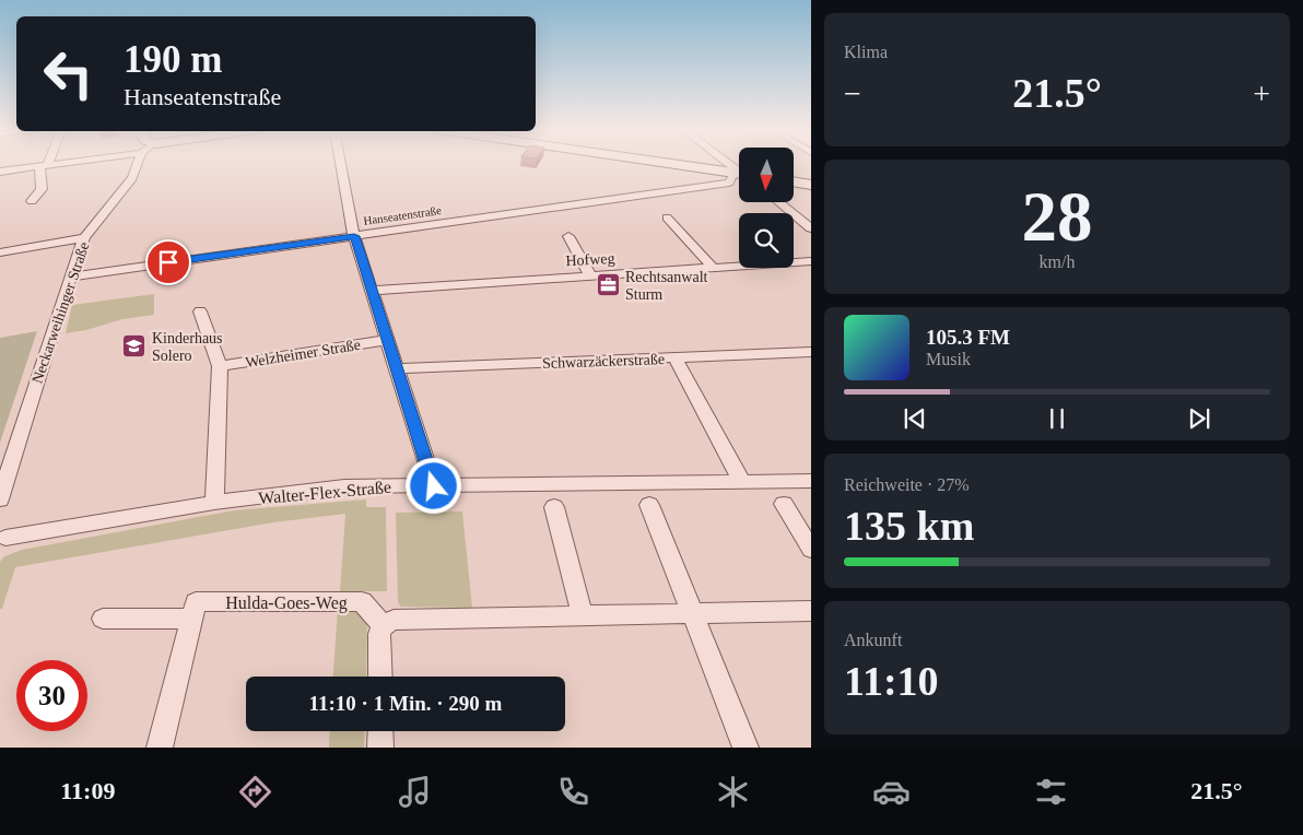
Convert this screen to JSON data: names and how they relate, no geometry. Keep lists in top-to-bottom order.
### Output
{
  "streets": {
    "street": [
      "Hanseatenstraße",
      "Hofweg",
      "Neckarweihinger Straße",
      "Welzheimer Straße",
      "Schwarzäckerstraße",
      "Walter-Flex-Straße",
      "Hulda-Goes-Weg"
    ]
  },
  "crossings": [
    ["Hanseatenstraße", "Neckarweihinger Straße"]
  ],
  "places": {
    "office": ["Rechtsanwalt Sturm"],
    "school or university": ["Kinderhaus Solero"]
  },
  "north": "bottom",
  "page": {
    "tile": [
      "Klima",
      ["28", "km/h"],
      ["Reichweite · 27%", "135 km"],
      ["Ankunft", "11:10"]
    ],
    "turn": ["190 m", "Hanseatenstraße"],
    "heat": ["−", "21.5°", "+"],
    "song": ["105.3 FM", "Musik"],
    "limit": "30",
    "trip": "11:10 · 1 Min. · 290 m",
    "tabs": ["11:09", "21.5°"]
  }
}
